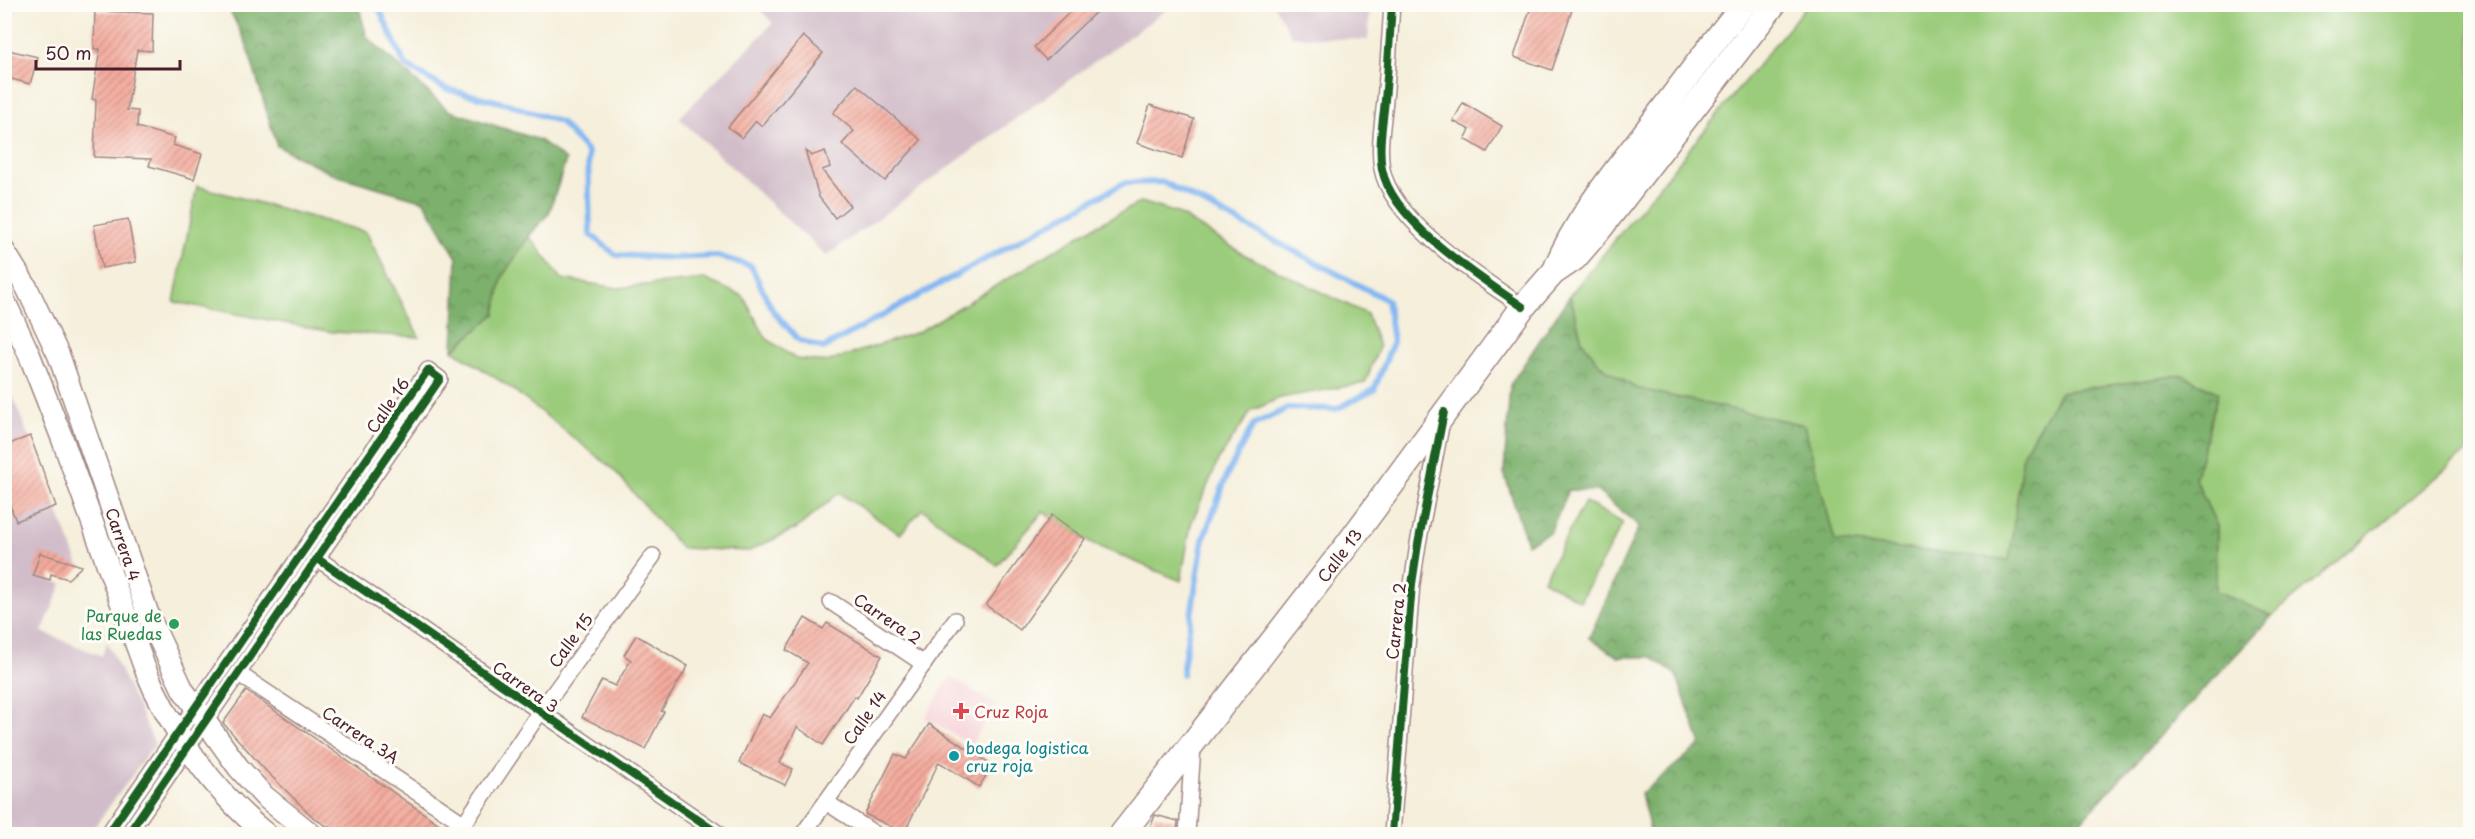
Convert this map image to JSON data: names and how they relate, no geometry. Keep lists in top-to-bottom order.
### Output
{
  "streets": {
    "main road": ["Carrera 4", "Calle 13"],
    "street": [
      "Calle 16",
      "Carrera 2",
      "Calle 15",
      "Carrera 3",
      "Calle 14",
      "Carrera 3A"
    ]
  },
  "crossings": [
    ["Calle 16", "Carrera 4"],
    ["Calle 16", "Carrera 3"],
    ["Calle 16", "Carrera 3A"],
    ["Calle 13", "Carrera 2"],
    ["Carrera 2", "Calle 14"],
    ["Calle 15", "Carrera 3"],
    ["Calle 15", "Carrera 3A"]
  ],
  "places": {
    "other": ["Parque de las Ruedas", "bodega logistica cruz roja"],
    "health": ["Cruz Roja"]
  },
  "scale_bar": "50 m"
}
